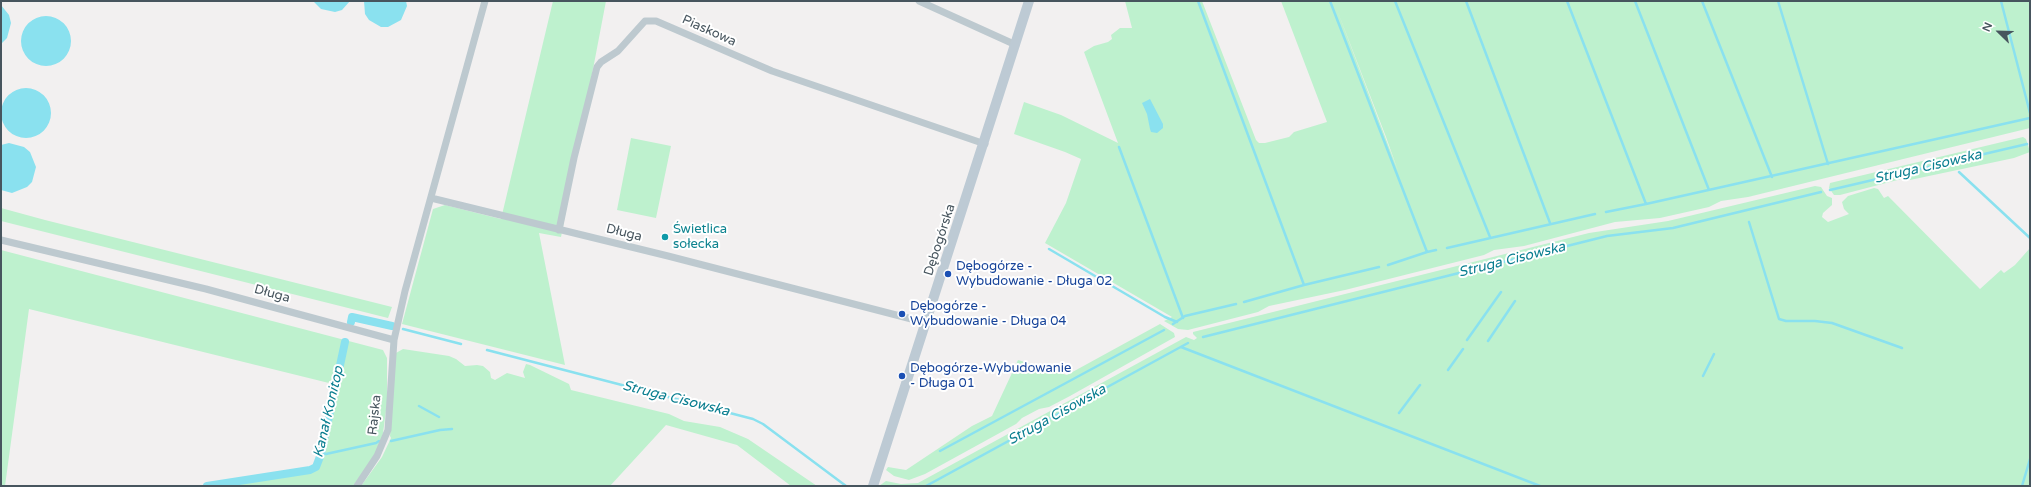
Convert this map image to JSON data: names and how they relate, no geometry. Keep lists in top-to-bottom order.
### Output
{
  "streets": {
    "street": [
      "Piaskowa",
      "Długa",
      "Dębogórska",
      "Rajska"
    ]
  },
  "crossings": [
    ["Piaskowa", "Długa"],
    ["Piaskowa", "Dębogórska"],
    ["Długa", "Dębogórska"],
    ["Długa", "Rajska"]
  ],
  "water": ["Struga Cisowska", "Kanał Konitop"],
  "places": [
    "Świetlica sołecka",
    "Dębogórze - Wybudowanie - Długa 02",
    "Dębogórze - Wybudowanie - Długa 04",
    "Dębogórze-Wybudowanie - Długa 01"
  ],
  "north": "top left"
}
